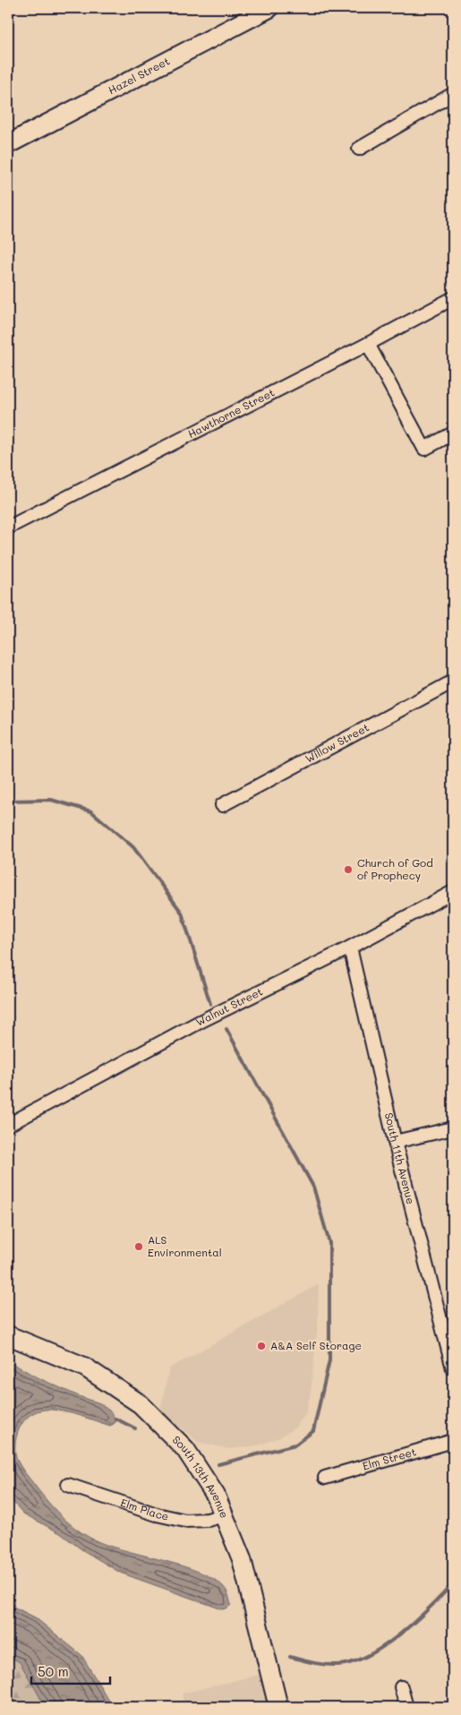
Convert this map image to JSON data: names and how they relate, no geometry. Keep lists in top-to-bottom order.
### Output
{
  "streets": {
    "main road": ["Hazel Street", "South 13th Avenue"],
    "street": [
      "Hawthorne Street",
      "Willow Street",
      "Walnut Street",
      "South 11th Avenue",
      "Elm Street",
      "Elm Place"
    ]
  },
  "crossings": [
    ["Walnut Street", "South 11th Avenue"],
    ["South 13th Avenue", "Elm Place"]
  ],
  "places": ["Church of God of Prophecy", "ALS Environmental", "A&A Self Storage"],
  "scale_bar": "50 m"
}
